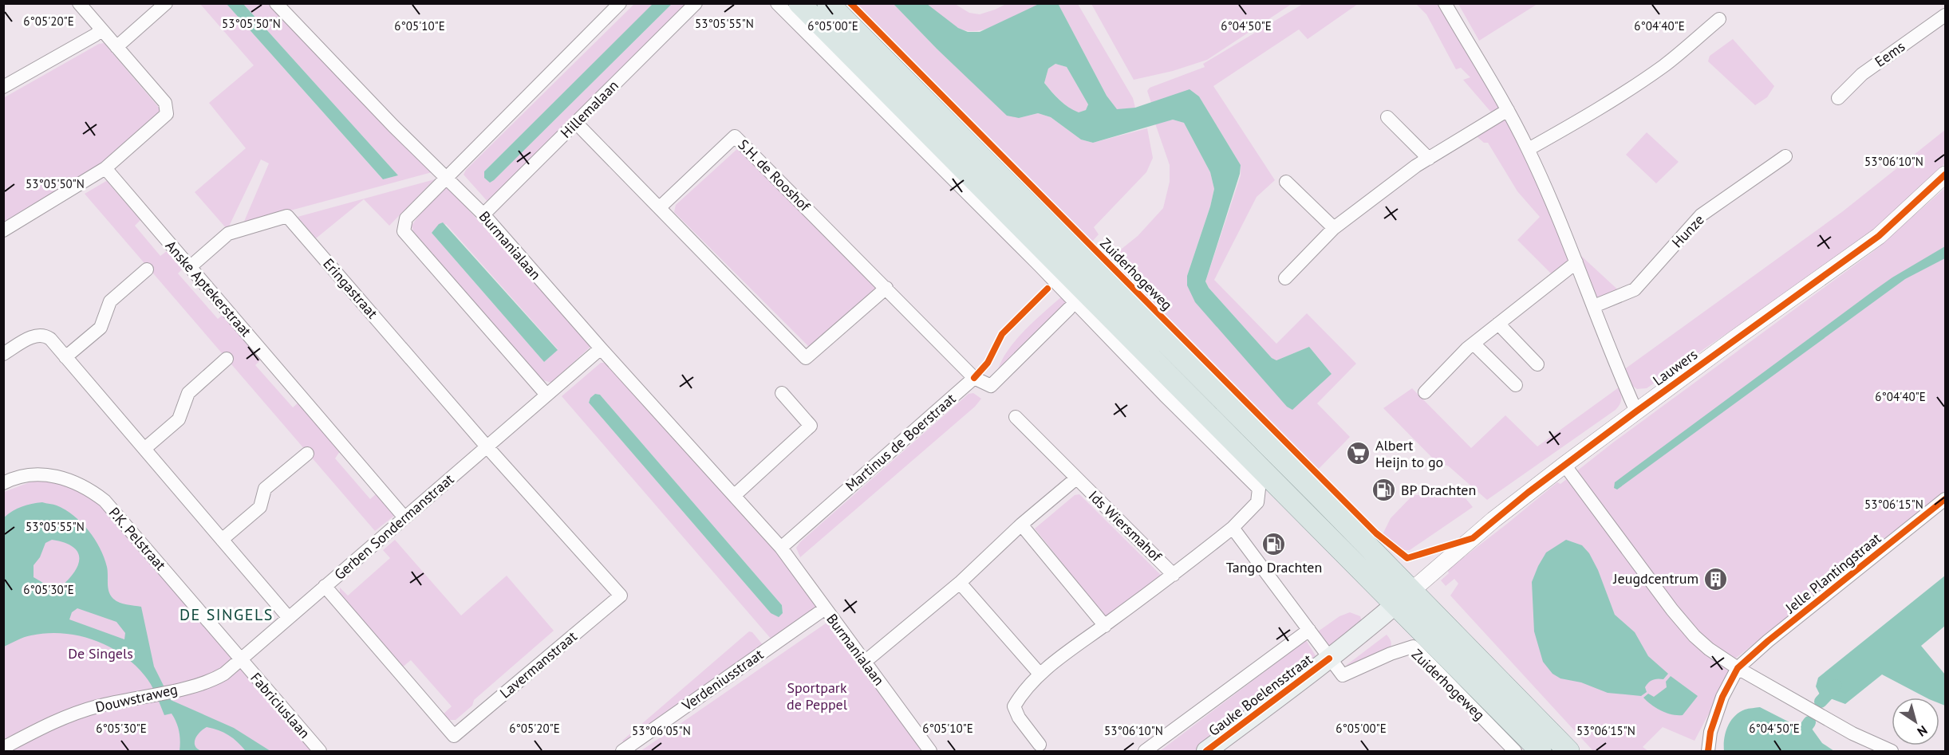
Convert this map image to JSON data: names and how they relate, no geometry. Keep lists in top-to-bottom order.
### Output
{
  "streets": {
    "main road": ["Zuiderhogeweg", "Gauke Boelensstraat"],
    "street": [
      "Eems",
      "Hillemalaan",
      "S.H. de Rooshof",
      "Hunze",
      "Burmanialaan",
      "Anske Aptekerstraat",
      "Eringastraat",
      "Lauwers",
      "Martinus de Boerstraat",
      "Ids Wiersmahof",
      "Gerben Sondermanstraat",
      "P.K. Pelstraat",
      "Jelle Plantingstraat",
      "Lavermanstraat",
      "Verdeniusstraat",
      "Douwstraweg",
      "Fabriciuslaan"
    ]
  },
  "crossings": [
    ["Hillemalaan", "Burmanialaan"],
    ["S.H. de Rooshof", "Martinus de Boerstraat"],
    ["Burmanialaan", "Martinus de Boerstraat"],
    ["Burmanialaan", "Ids Wiersmahof"],
    ["Burmanialaan", "Gerben Sondermanstraat"],
    ["Burmanialaan", "Verdeniusstraat"],
    ["Zuiderhogeweg", "Lauwers"],
    ["Zuiderhogeweg", "Ids Wiersmahof"],
    ["Zuiderhogeweg", "Gauke Boelensstraat"],
    ["Anske Aptekerstraat", "Eringastraat"],
    ["Anske Aptekerstraat", "Gerben Sondermanstraat"],
    ["Eringastraat", "Gerben Sondermanstraat"],
    ["Eringastraat", "Lavermanstraat"],
    ["Lauwers", "Gauke Boelensstraat"],
    ["Gerben Sondermanstraat", "P.K. Pelstraat"],
    ["Gerben Sondermanstraat", "Lavermanstraat"],
    ["Gerben Sondermanstraat", "Douwstraweg"],
    ["Gerben Sondermanstraat", "Fabriciuslaan"],
    ["P.K. Pelstraat", "Douwstraweg"],
    ["P.K. Pelstraat", "Fabriciuslaan"],
    ["Douwstraweg", "Fabriciuslaan"]
  ],
  "districts": ["DE SINGELS"],
  "parks": ["De Singels", "Sportpark de Peppel"],
  "places": {
    "supermarket": ["Albert Heijn to go"],
    "fuel station": ["BP Drachten", "Tango Drachten"],
    "building": ["Jeugdcentrum"]
  },
  "north": "bottom right",
  "coordinates": [
    "6°05'20\"E",
    "53°05'50\"N",
    "53°05'55\"N",
    "6°05'10\"E",
    "6°05'00\"E",
    "6°04'50\"E",
    "6°04'40\"E",
    "53°06'10\"N",
    "53°06'15\"N",
    "6°05'30\"E",
    "53°06'05\"N"
  ]
}
